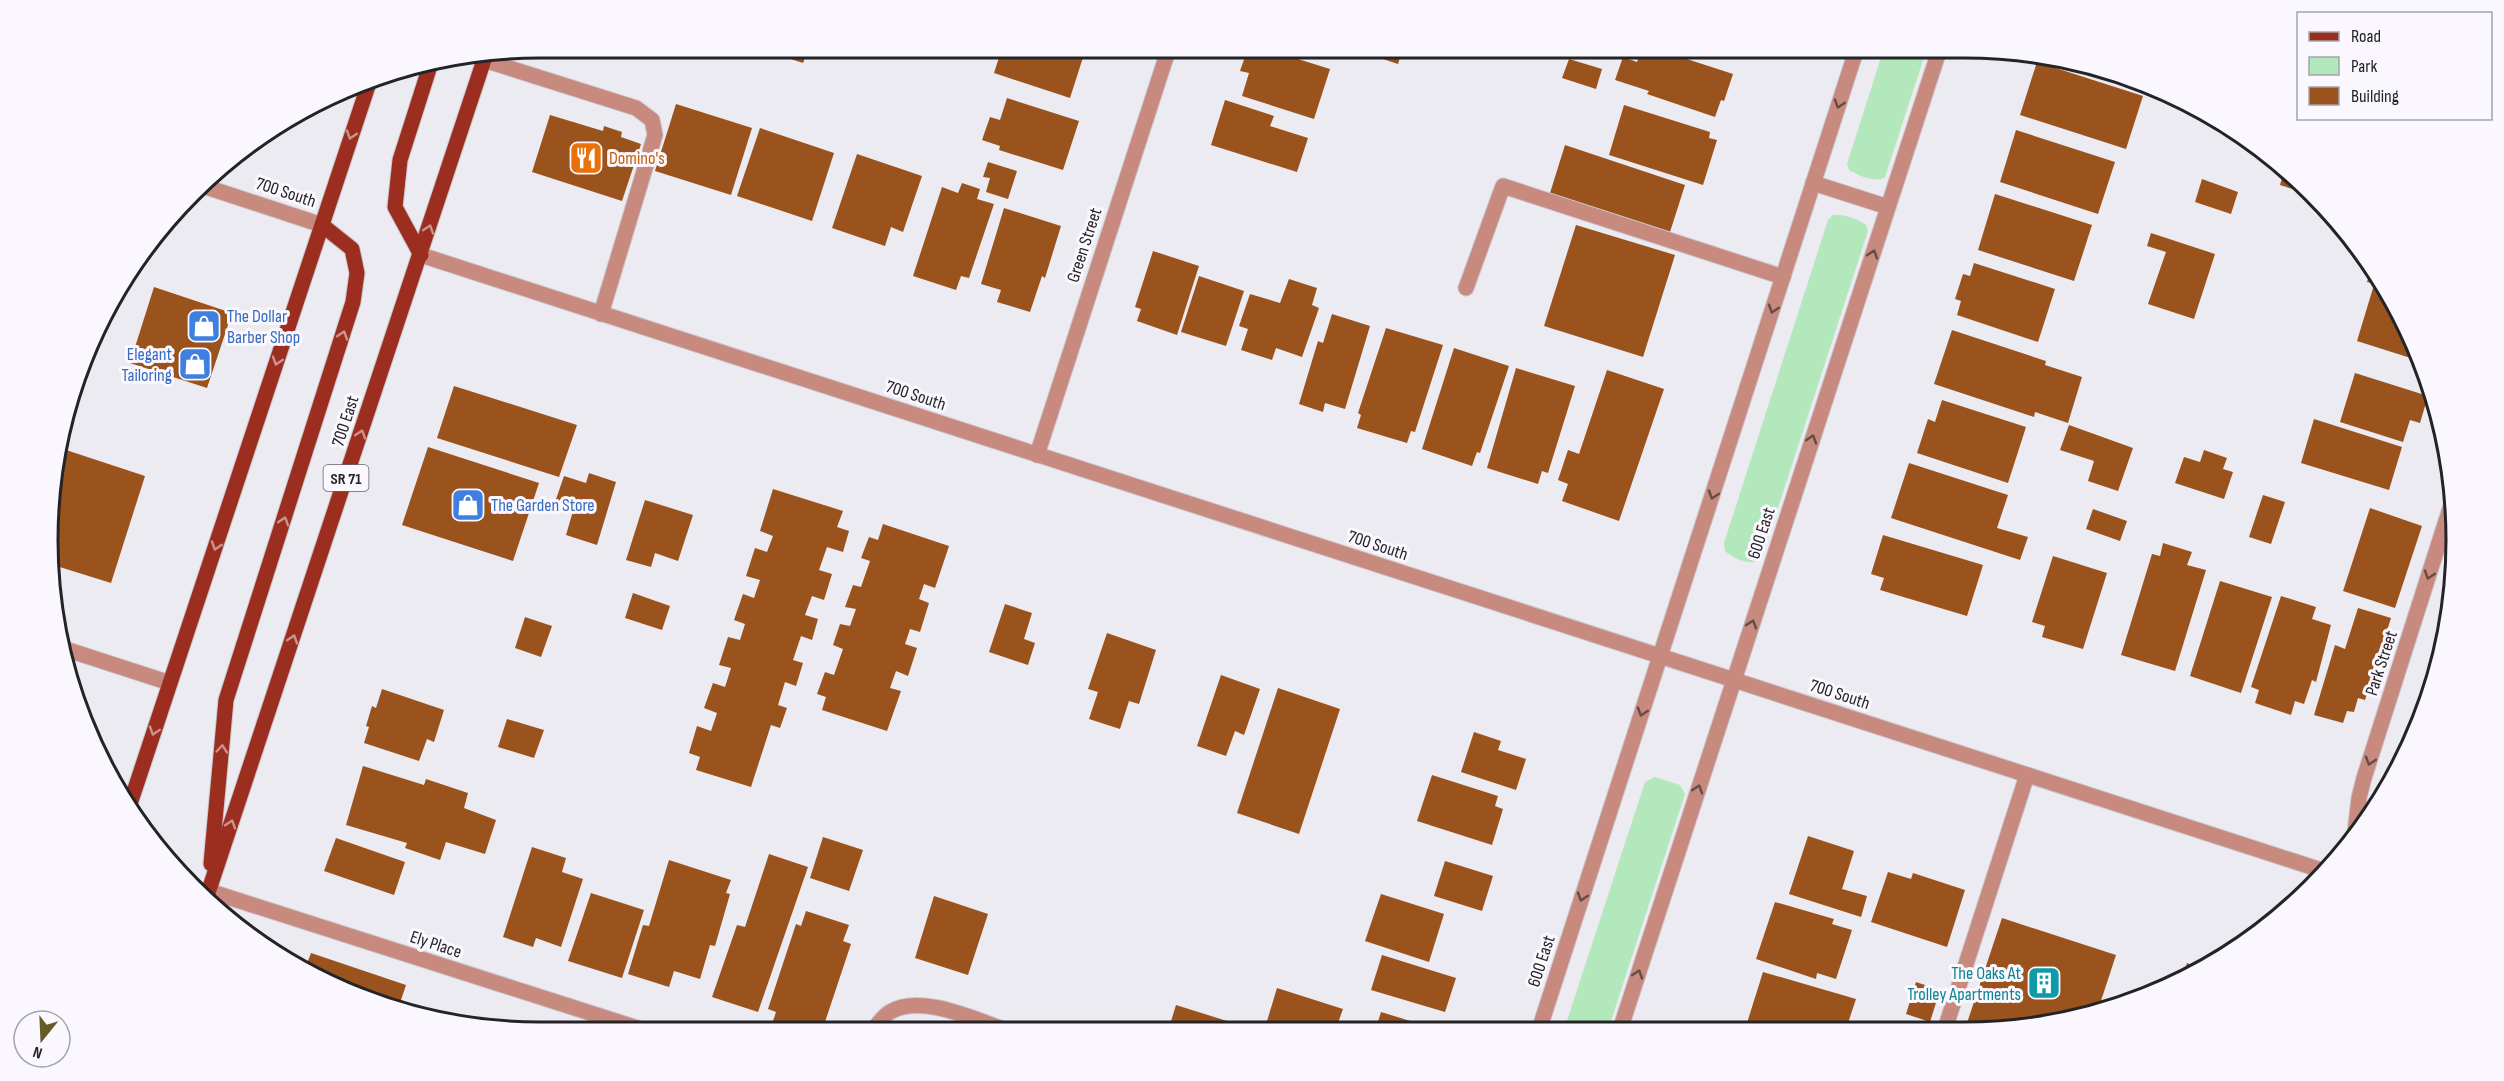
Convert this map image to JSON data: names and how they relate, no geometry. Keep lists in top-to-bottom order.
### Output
{
  "streets": {
    "main road": ["700 East", "SR 71"],
    "street": [
      "700 South",
      "Green Street",
      "600 East",
      "Park Street",
      "Ely Place"
    ]
  },
  "crossings": [
    ["700 South", "Green Street"],
    ["700 South", "700 East"],
    ["700 South", "600 East"]
  ],
  "one_way": ["Park Street"],
  "places": {
    "restaurant": ["Domino's"],
    "shop": ["The Dollar Barber Shop", "Elegant Tailoring", "The Garden Store"],
    "building": ["The Oaks At Trolley Apartments"]
  },
  "legend": ["Road", "Park", "Building"],
  "north": "bottom"
}
